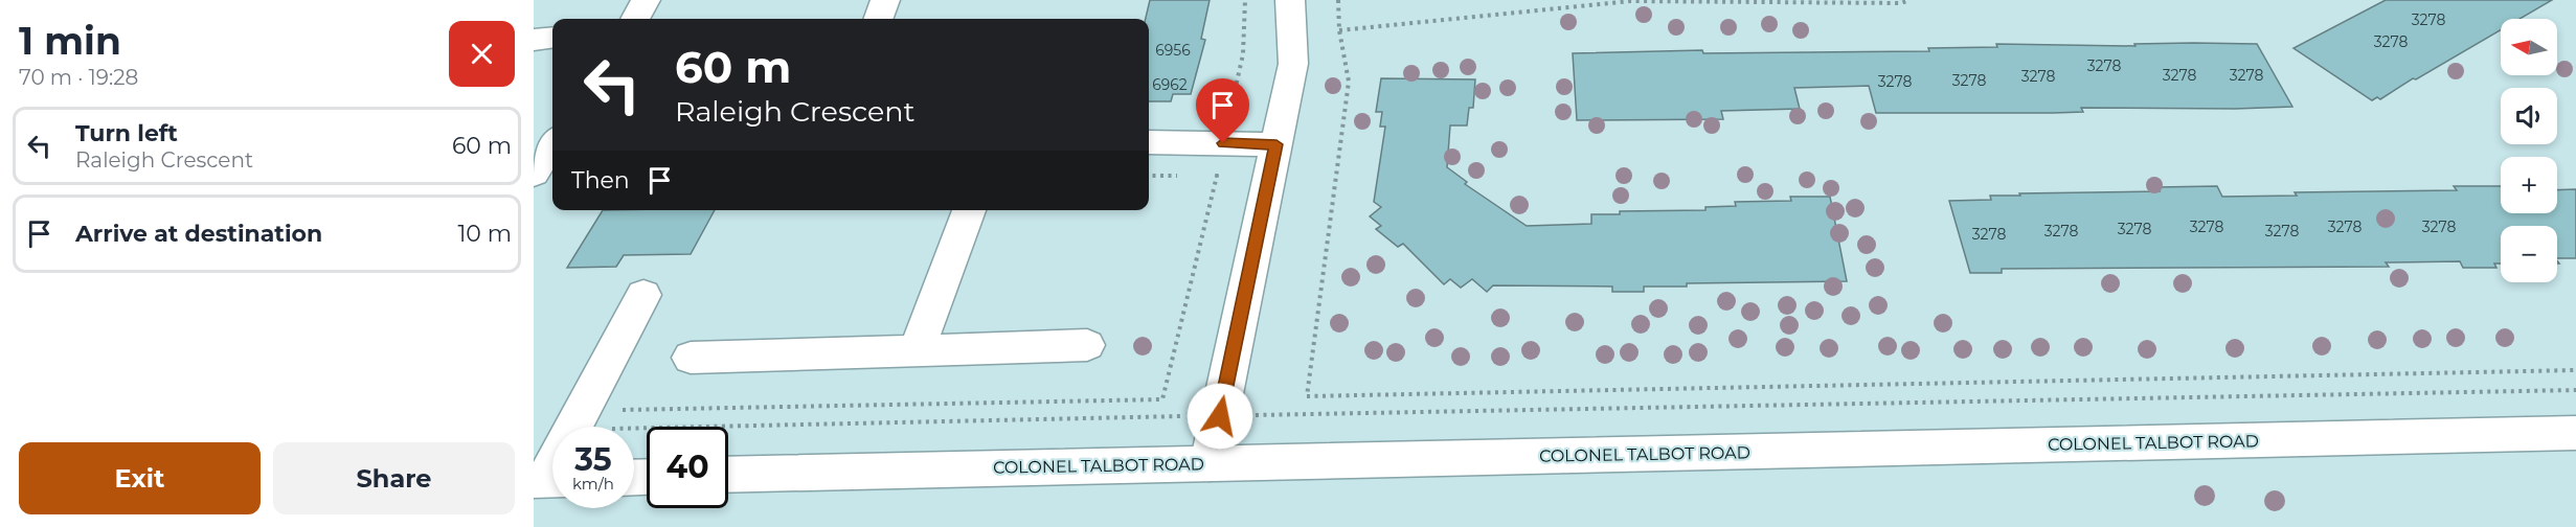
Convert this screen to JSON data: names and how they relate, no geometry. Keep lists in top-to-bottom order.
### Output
{
  "streets": {
    "main road": ["COLONEL TALBOT ROAD"]
  },
  "house_numbers": [
    "3278",
    "3278",
    "6956",
    "3278",
    "3278",
    "3278",
    "3278",
    "3278",
    "3278",
    "6962",
    "3278",
    "3278",
    "3278",
    "3278",
    "3278",
    "3278",
    "3278"
  ],
  "north": "left",
  "page": {
    "heading": ["1 min", "70 m · 19:28"],
    "map_buttons": ["+", "−"],
    "turn": ["60 m", "Raleigh Crescent"],
    "list": [
      {
        "name": "Turn left",
        "note": "Raleigh Crescent",
        "value": "60 m"
      },
      {
        "name": "Arrive at destination",
        "value": "10 m"
      }
    ],
    "then": "Then",
    "speed": "35 km/h",
    "limit": "40",
    "buttons": ["Exit", "Share"]
  }
}
